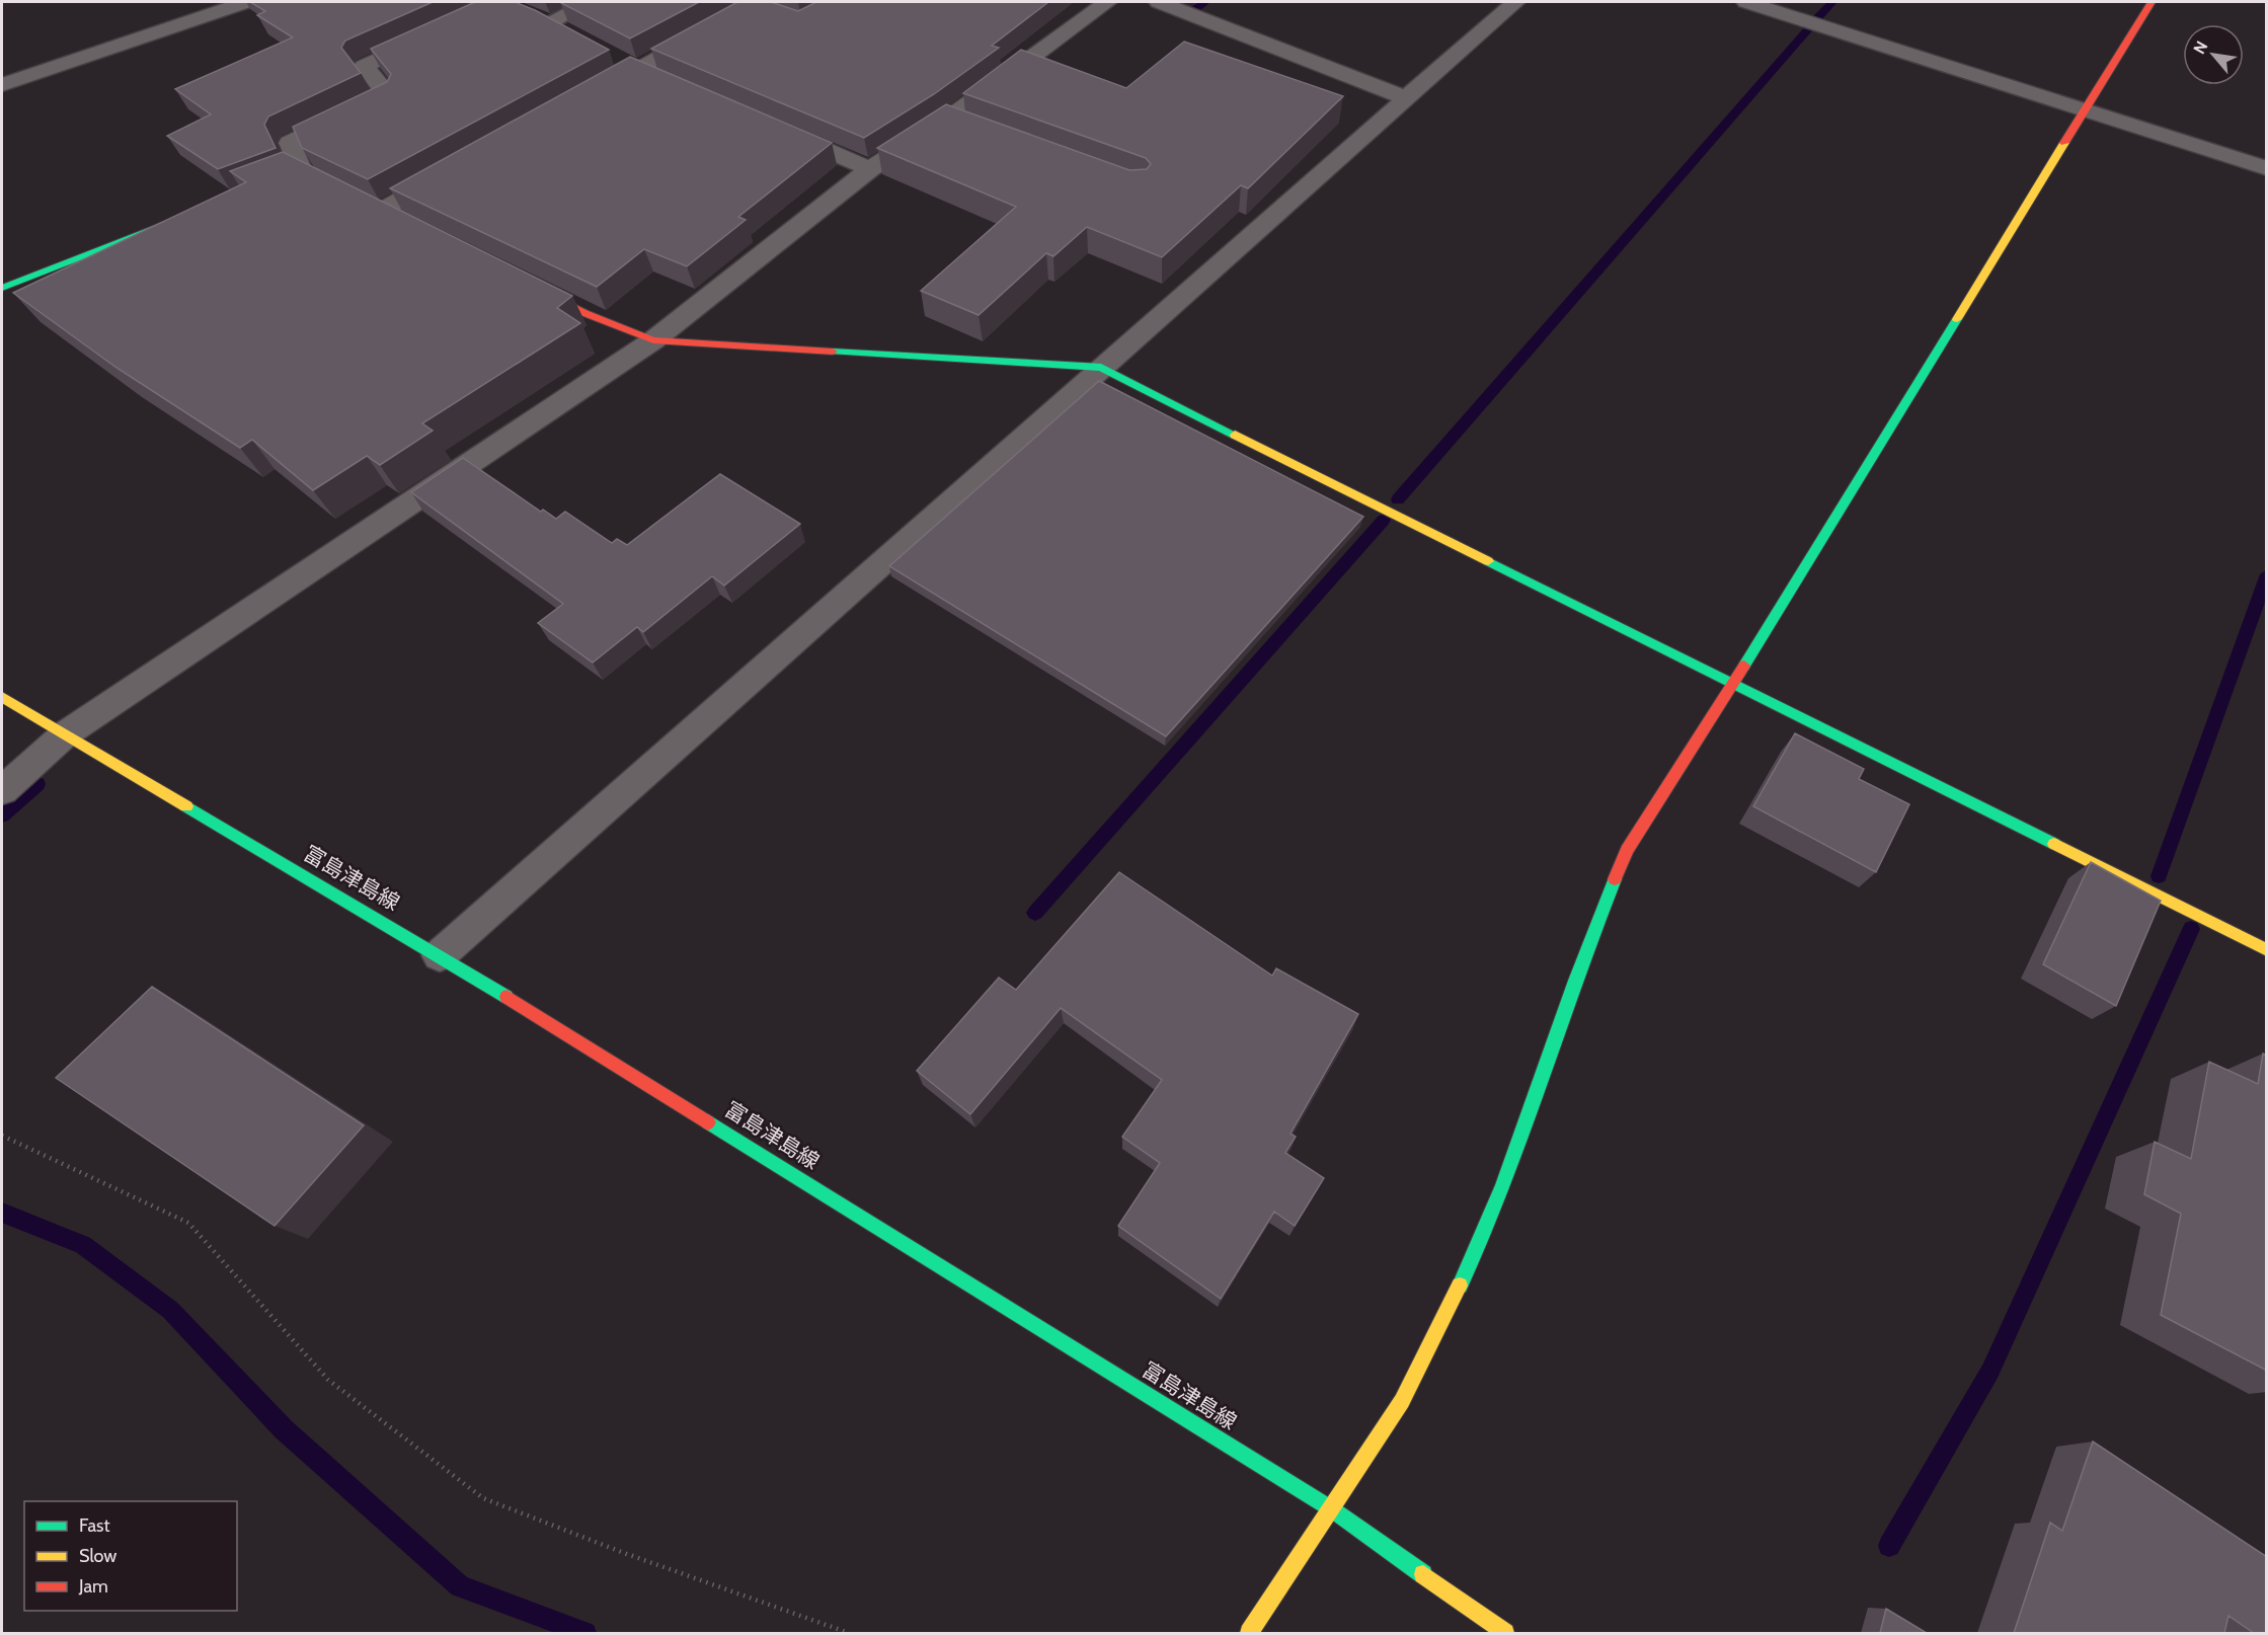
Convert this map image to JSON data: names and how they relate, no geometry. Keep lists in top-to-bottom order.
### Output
{
  "streets": {
    "street": ["富島津島線"]
  },
  "legend": ["Fast", "Slow", "Jam"],
  "north": "top left"
}
